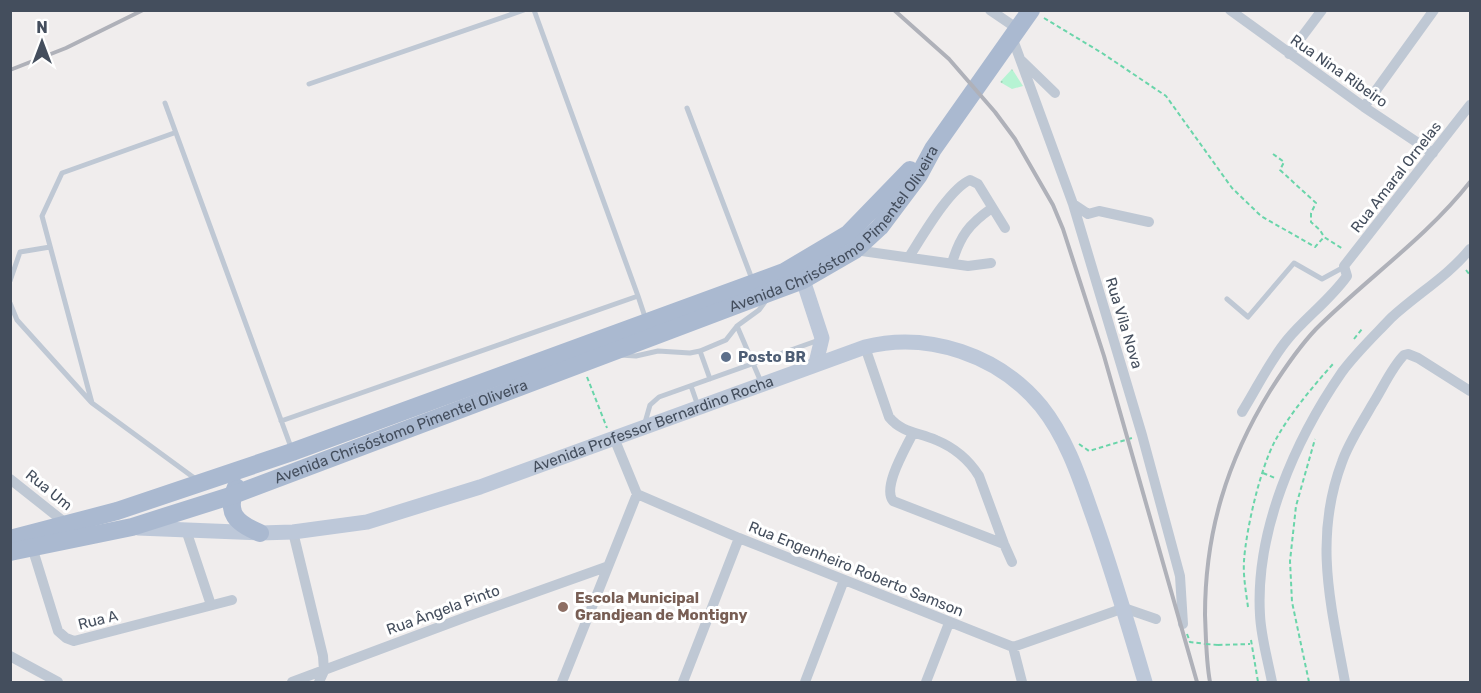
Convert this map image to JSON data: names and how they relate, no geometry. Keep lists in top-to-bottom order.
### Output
{
  "streets": {
    "main road": ["Avenida Chrisóstomo Pimentel Oliveira", "Avenida Professor Bernardino Rocha"],
    "street": [
      "Rua Nina Ribeiro",
      "Rua Amaral Ornelas",
      "Rua Vila Nova",
      "Rua Um",
      "Rua Engenheiro Roberto Samson",
      "Rua Ângela Pinto",
      "Rua A"
    ]
  },
  "crossings": [
    ["Rua Nina Ribeiro", "Rua Amaral Ornelas"],
    ["Avenida Chrisóstomo Pimentel Oliveira", "Avenida Professor Bernardino Rocha"],
    ["Avenida Chrisóstomo Pimentel Oliveira", "Rua Um"],
    ["Avenida Chrisóstomo Pimentel Oliveira", "Rua A"]
  ],
  "places": ["Posto BR", "Escola Municipal Grandjean de Montigny"],
  "north": "top"
}
